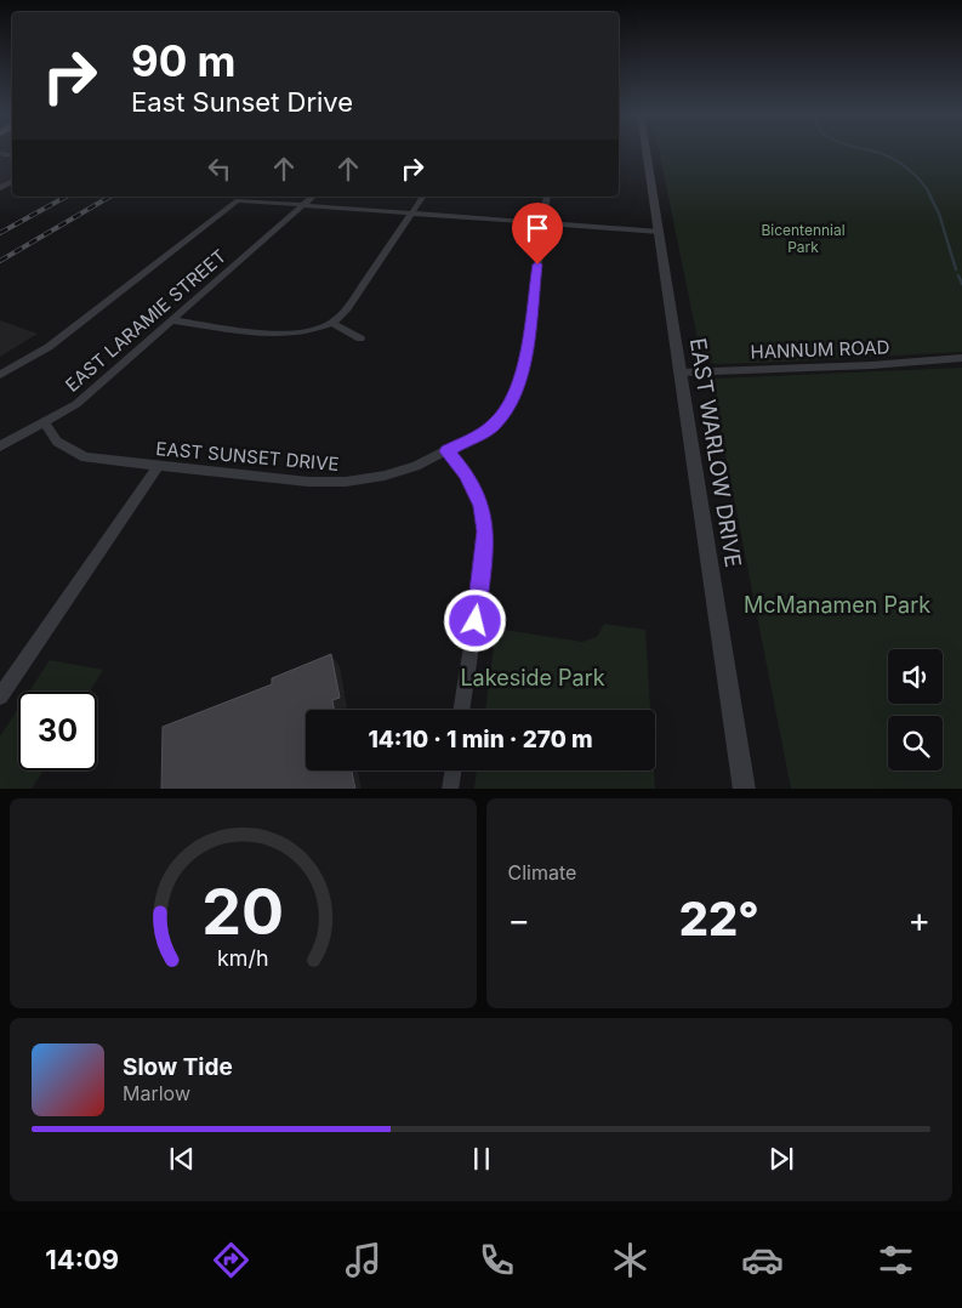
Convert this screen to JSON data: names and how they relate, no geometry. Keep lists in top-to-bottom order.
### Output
{
  "streets": {
    "street": [
      "EAST LARAMIE STREET",
      "HANNUM ROAD",
      "EAST WARLOW DRIVE",
      "EAST SUNSET DRIVE"
    ]
  },
  "crossings": [
    ["EAST LARAMIE STREET", "EAST SUNSET DRIVE"],
    ["HANNUM ROAD", "EAST WARLOW DRIVE"]
  ],
  "parks": ["Bicentennial Park", "McManamen Park", "Lakeside Park"],
  "page": {
    "turn": ["90 m", "East Sunset Drive"],
    "limit": "30",
    "trip": "14:10 · 1 min · 270 m",
    "tile": "Climate",
    "heat": ["−", "22°", "+"],
    "song": ["Slow Tide", "Marlow"],
    "tabs": "14:09",
    "gauge": ["20", "km/h"]
  }
}
